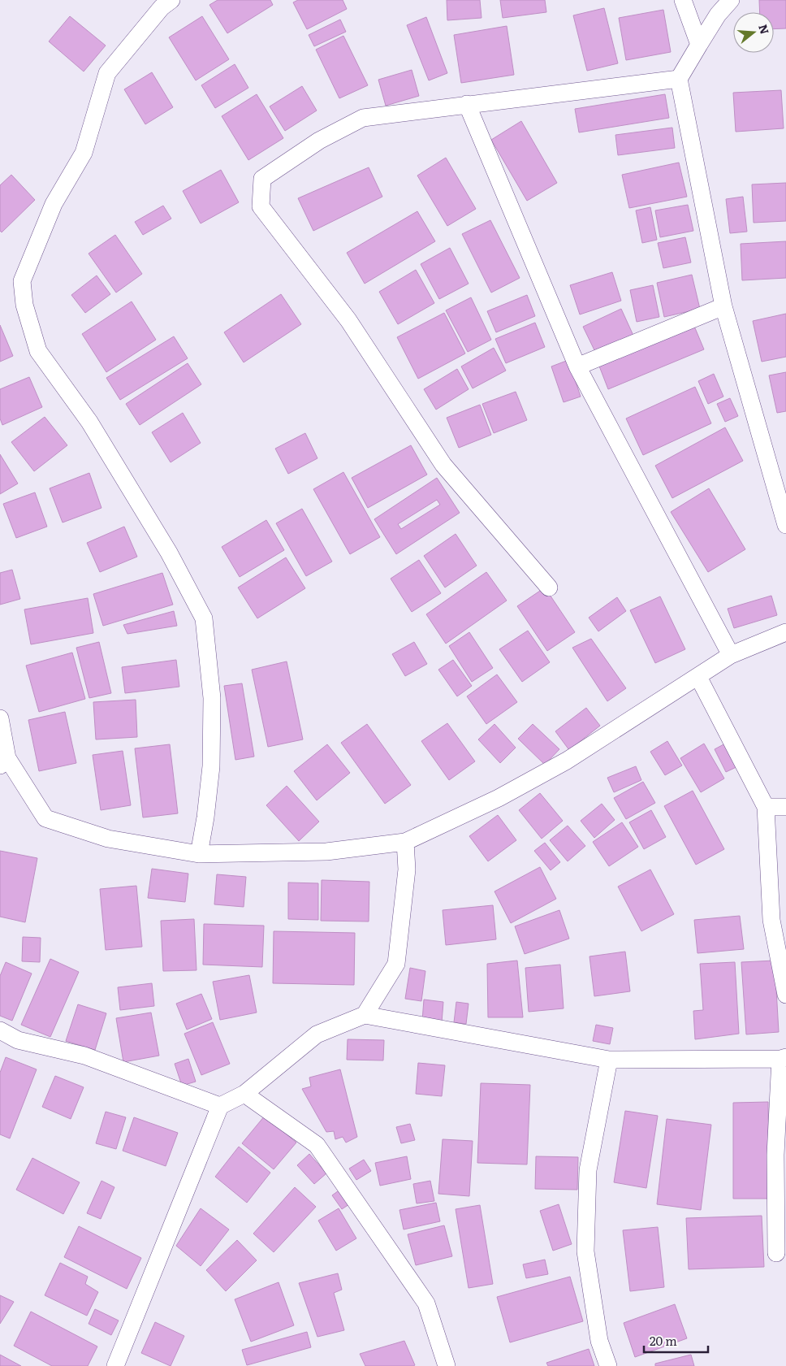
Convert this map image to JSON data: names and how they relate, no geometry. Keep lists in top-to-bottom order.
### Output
{
  "scale_bar": "20 m",
  "north": "right"
}
